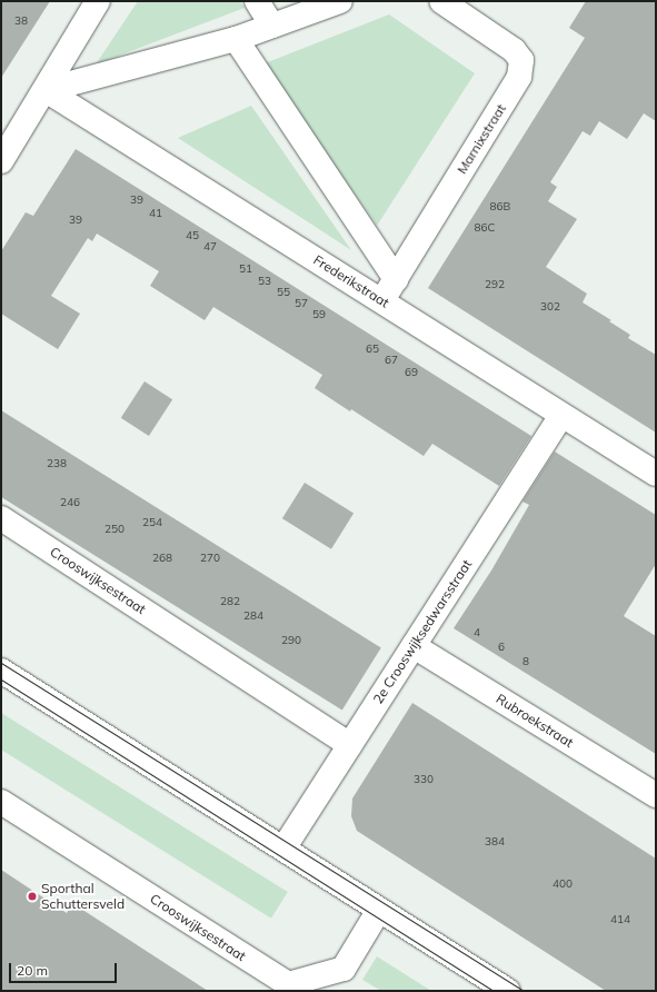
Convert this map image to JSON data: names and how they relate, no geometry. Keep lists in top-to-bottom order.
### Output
{
  "streets": {
    "street": [
      "Marnixstraat",
      "Frederikstraat",
      "Crooswijksestraat",
      "2e Crooswijksedwarsstraat",
      "Rubroekstraat"
    ]
  },
  "crossings": [
    ["Marnixstraat", "Frederikstraat"],
    ["Frederikstraat", "2e Crooswijksedwarsstraat"],
    ["Crooswijksestraat", "2e Crooswijksedwarsstraat"],
    ["2e Crooswijksedwarsstraat", "Rubroekstraat"]
  ],
  "places": ["Sporthal Schuttersveld"],
  "house_numbers": [
    "38",
    "39",
    "86B",
    "41",
    "39",
    "86C",
    "45",
    "47",
    "51",
    "53",
    "292",
    "55",
    "57",
    "302",
    "59",
    "65",
    "67",
    "69",
    "238",
    "246",
    "254",
    "250",
    "268",
    "270",
    "282",
    "284",
    "4",
    "290",
    "6",
    "8",
    "330",
    "384",
    "400",
    "414"
  ],
  "scale_bar": "20 m"
}
